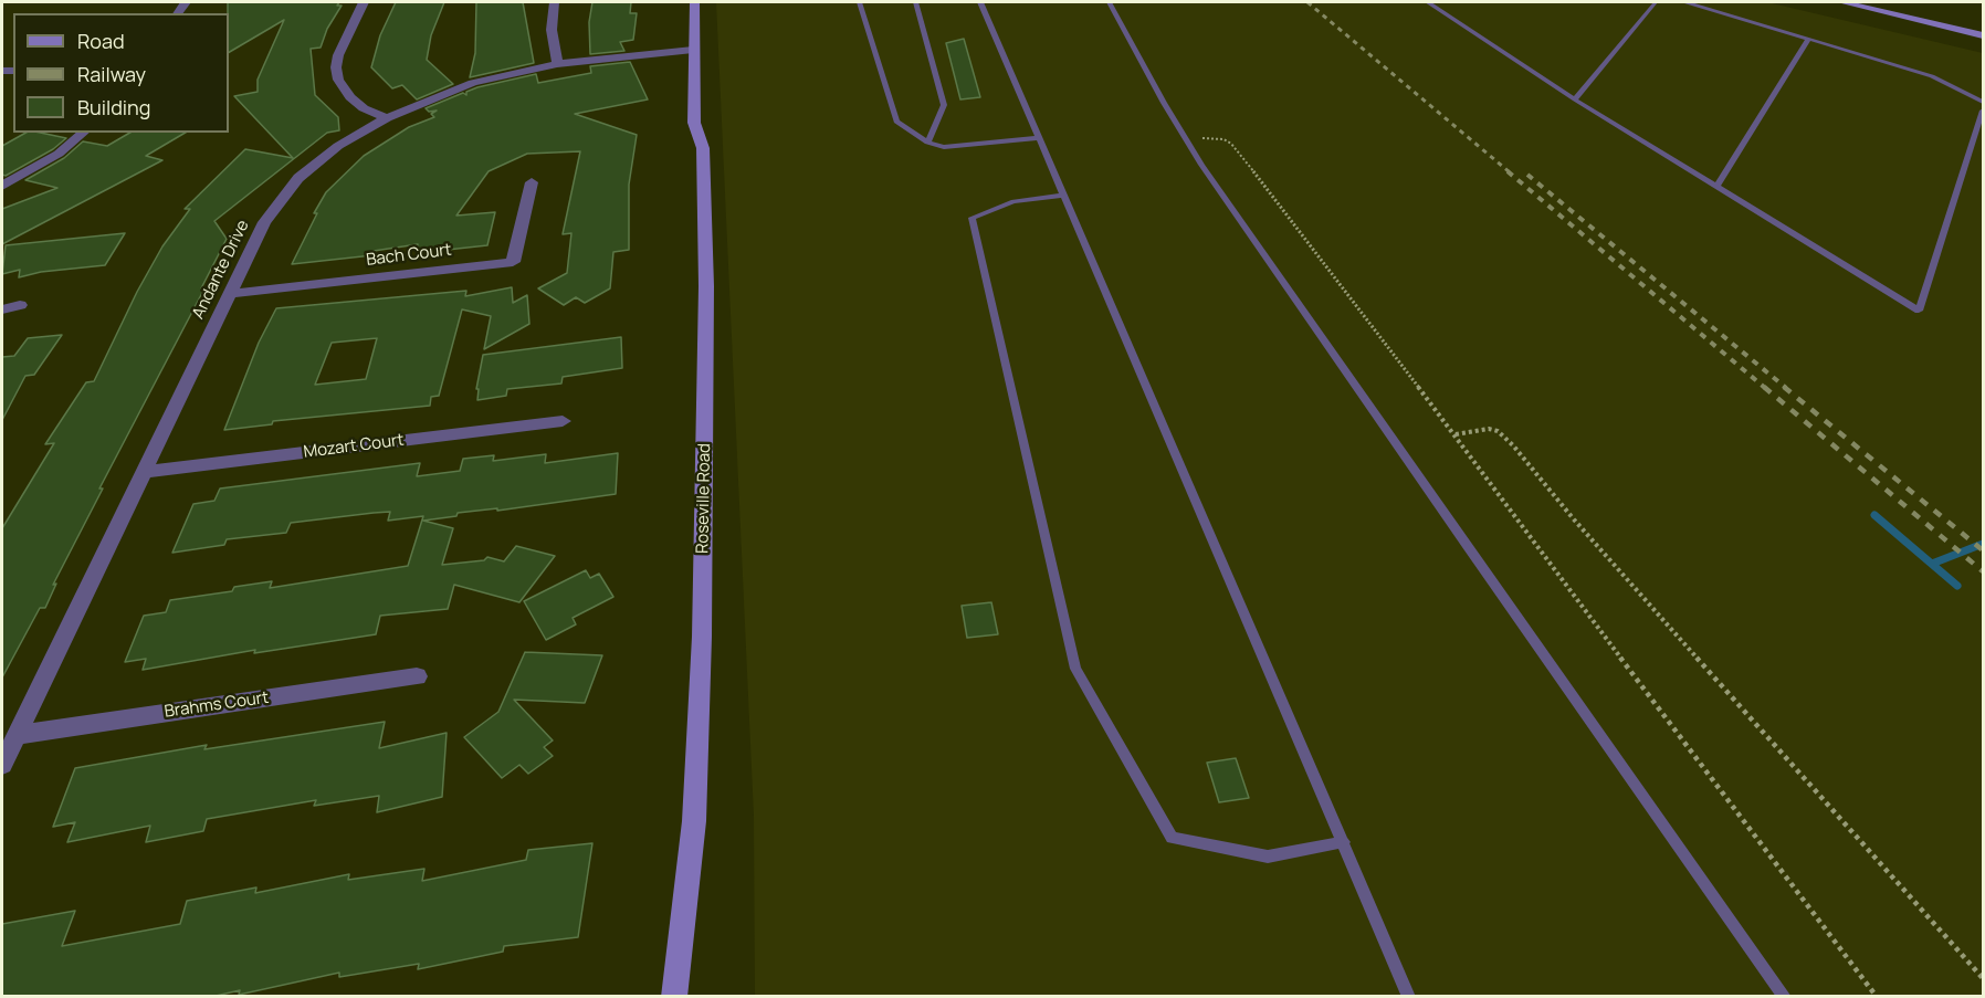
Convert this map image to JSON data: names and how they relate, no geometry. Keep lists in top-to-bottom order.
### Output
{
  "streets": {
    "main road": ["Roseville Road"],
    "street": [
      "Bach Court",
      "Andante Drive",
      "Mozart Court",
      "Brahms Court"
    ]
  },
  "crossings": [
    ["Bach Court", "Andante Drive"],
    ["Andante Drive", "Mozart Court"],
    ["Andante Drive", "Roseville Road"],
    ["Andante Drive", "Brahms Court"]
  ],
  "legend": ["Road", "Railway", "Building"]
}
